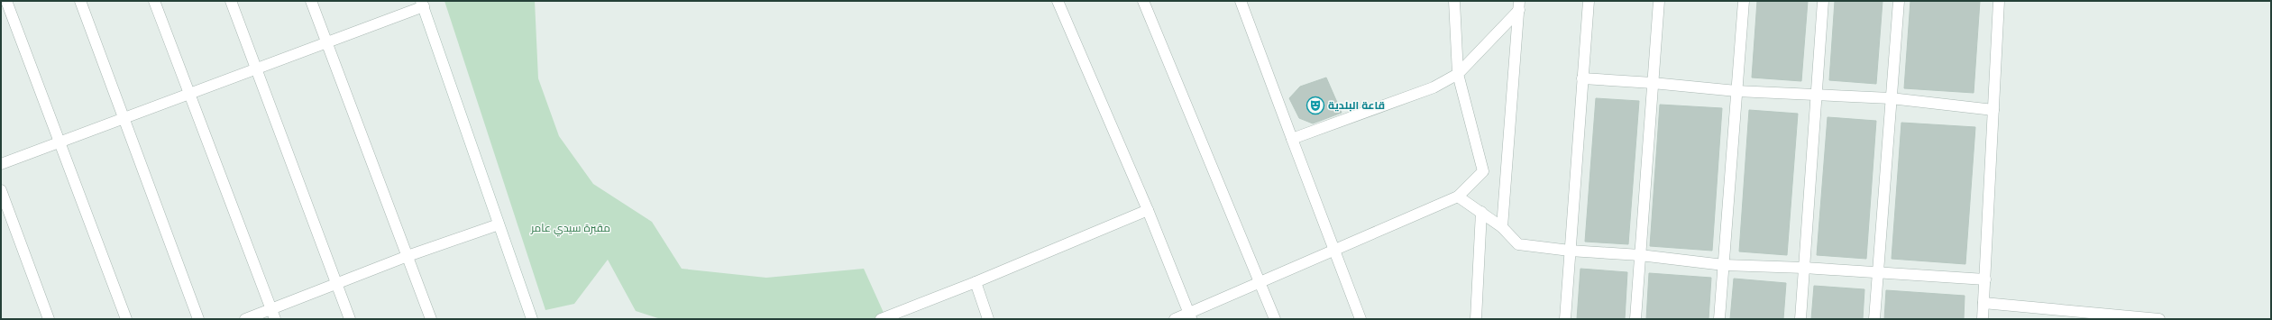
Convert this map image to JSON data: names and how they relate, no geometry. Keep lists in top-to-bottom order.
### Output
{
  "parks": ["مقبرة سيدي عامر"],
  "places": {
    "theatre": ["قاعة البلدية"]
  }
}
